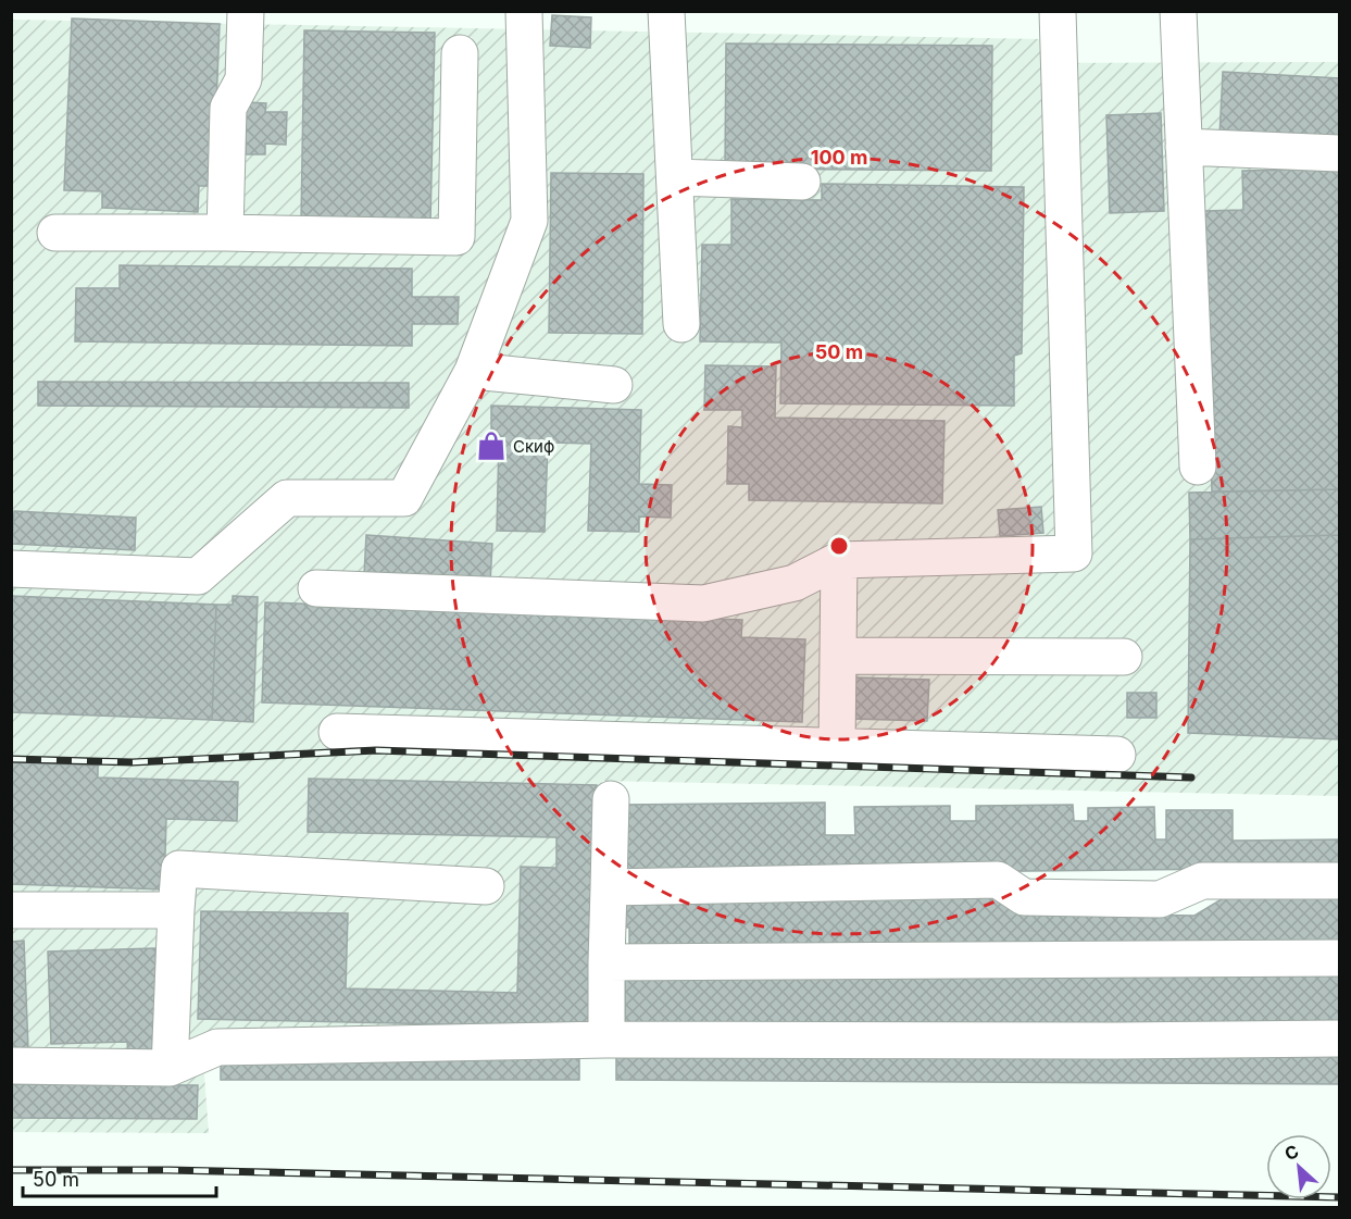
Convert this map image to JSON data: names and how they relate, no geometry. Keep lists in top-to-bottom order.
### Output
{
  "places": {
    "shop": ["Скиф"]
  },
  "scale_bar": "50 m",
  "north": "top left",
  "rings": ["100 m", "50 m"]
}
